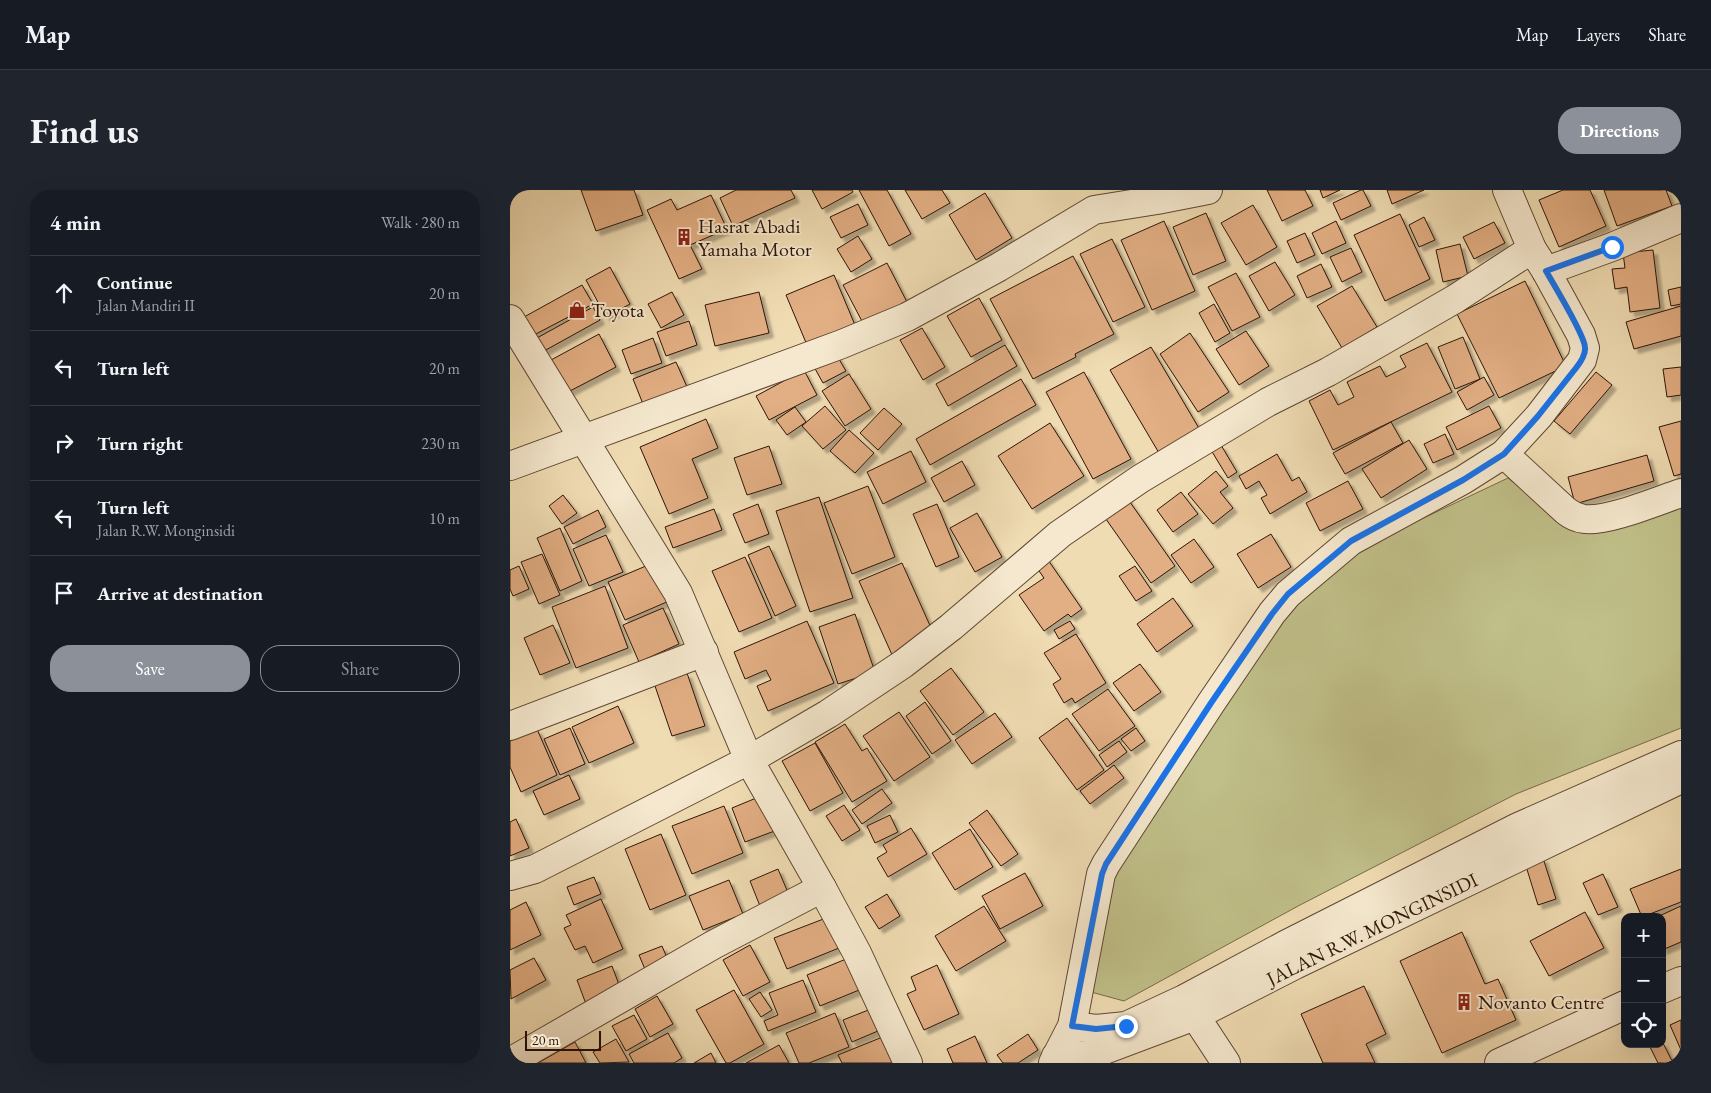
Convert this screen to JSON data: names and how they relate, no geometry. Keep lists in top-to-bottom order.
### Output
{
  "streets": {
    "street": ["JALAN R.W. MONGINSIDI"]
  },
  "places": {
    "building": ["Hasrat Abadi Yamaha Motor", "Novanto Centre"],
    "shop": ["Toyota"]
  },
  "scale_bar": "20 m",
  "page": {
    "header": "Map",
    "nav": ["Map", "Layers", "Share"],
    "buttons": [
      "Directions",
      ["Save", "Share"]
    ],
    "title": "Find us",
    "heading": ["4 min", "Walk · 280 m"],
    "list": [
      ["Continue", "Jalan Mandiri II", "20 m"],
      ["Turn left", "20 m"],
      ["Turn right", "230 m"],
      ["Turn left", "Jalan R.W. Monginsidi", "10 m"],
      "Arrive at destination"
    ],
    "map_buttons": ["+", "−"],
    "scale": "20 m"
  }
}
